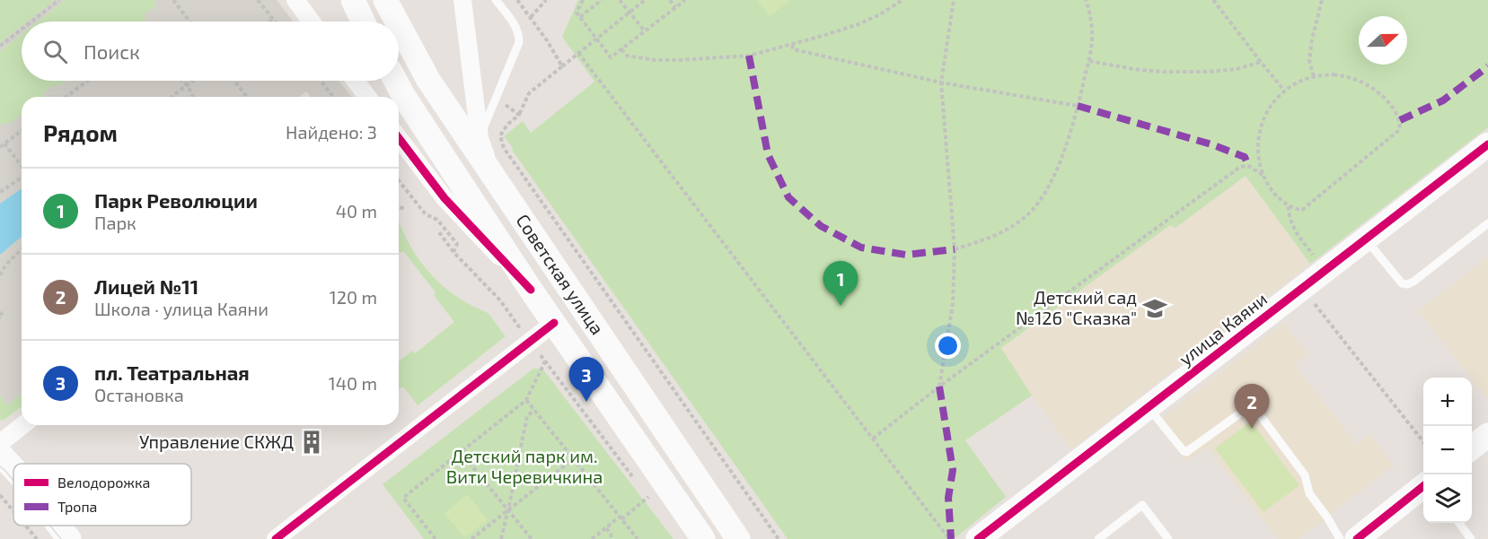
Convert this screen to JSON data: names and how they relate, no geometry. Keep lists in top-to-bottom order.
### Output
{
  "streets": {
    "main road": ["Советская улица", "улица Каяни"]
  },
  "parks": ["Детский парк им. Вити Черевичкина"],
  "places": {
    "school or university": ["Детский сад №126 \"Сказка\""],
    "building": ["Управление СКЖД"]
  },
  "legend": ["Велодорожка", "Тропа"],
  "north": "right",
  "page": {
    "search": "Поиск",
    "heading": ["Рядом", "Найдено: 3"],
    "list": [
      {
        "mark": "1",
        "name": "Парк Революции",
        "note": "Парк",
        "value": "40 m"
      },
      {
        "mark": "2",
        "name": "Лицей №11",
        "note": "Школа · улица Каяни",
        "value": "120 m"
      },
      {
        "mark": "3",
        "name": "пл. Театральная",
        "note": "Остановка",
        "value": "140 m"
      }
    ],
    "pins": ["1", "3", "2"],
    "map_buttons": ["+", "−"]
  }
}
